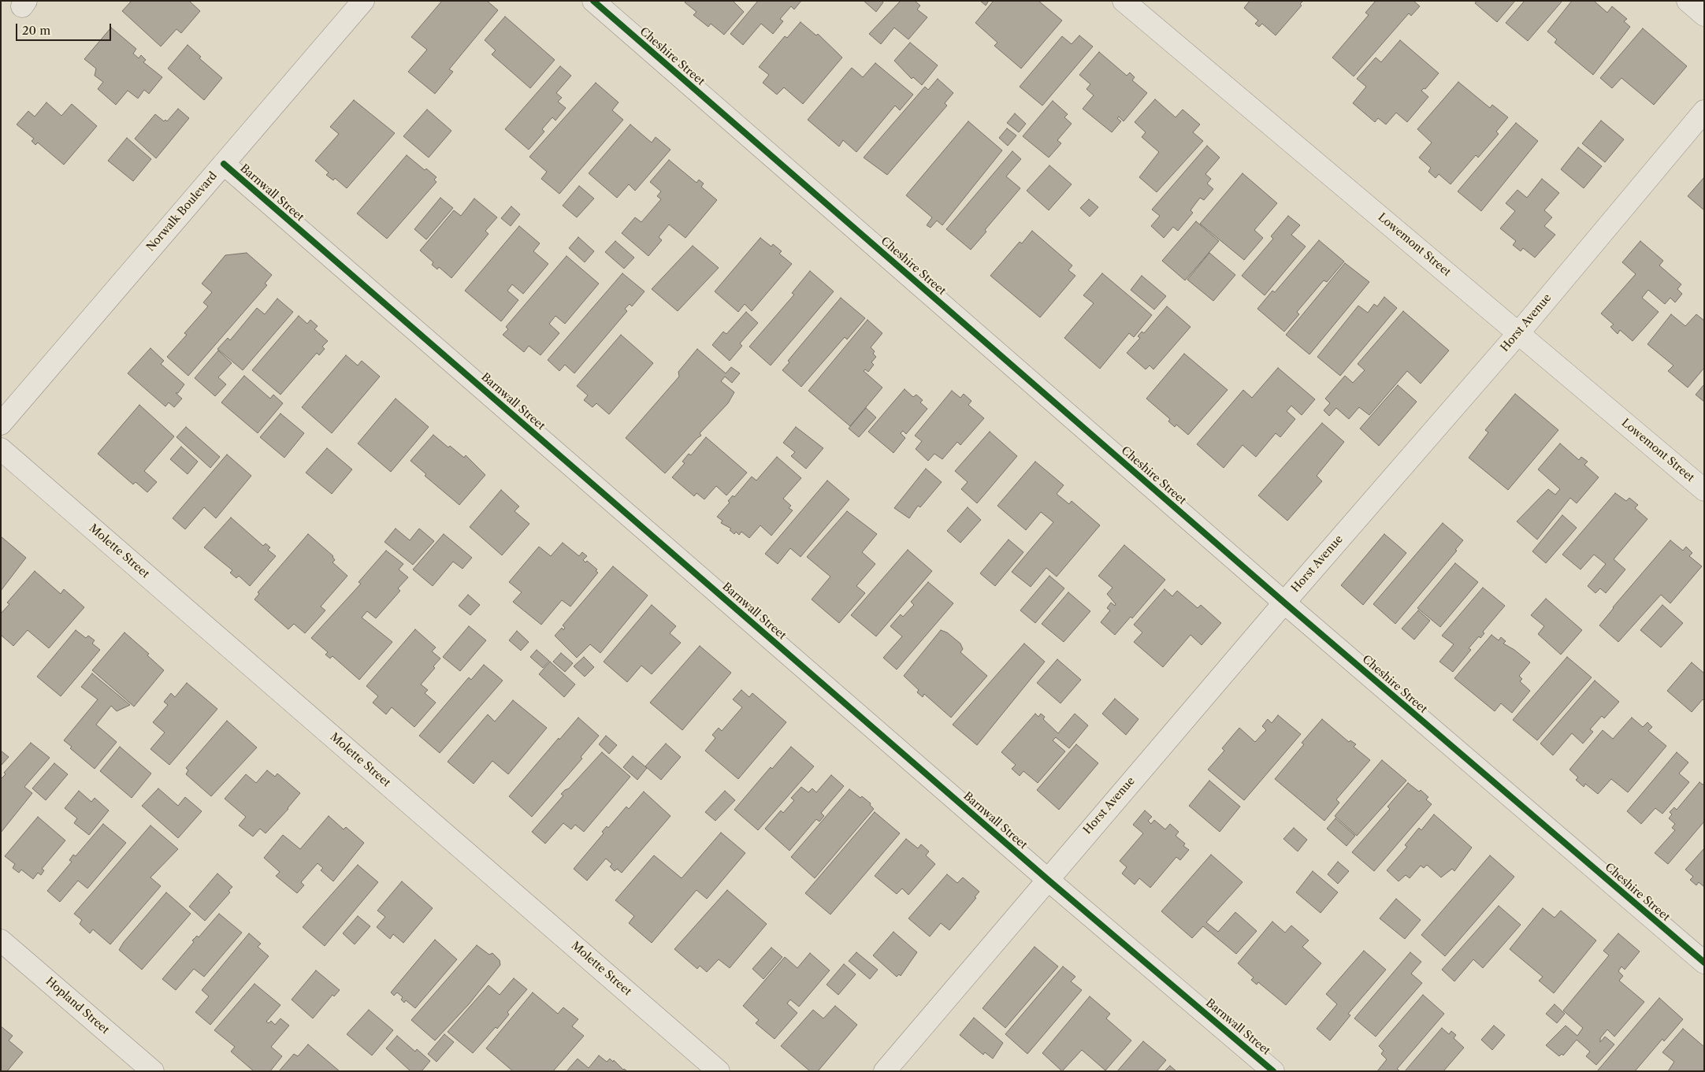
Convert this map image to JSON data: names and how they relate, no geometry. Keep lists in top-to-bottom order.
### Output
{
  "streets": {
    "street": [
      "Cheshire Street",
      "Barnwall Street",
      "Norwalk Boulevard",
      "Lowemont Street",
      "Horst Avenue",
      "Molette Street",
      "Hopland Street"
    ]
  },
  "crossings": [
    ["Cheshire Street", "Horst Avenue"],
    ["Barnwall Street", "Norwalk Boulevard"],
    ["Barnwall Street", "Horst Avenue"],
    ["Lowemont Street", "Horst Avenue"]
  ],
  "scale_bar": "20 m"
}
